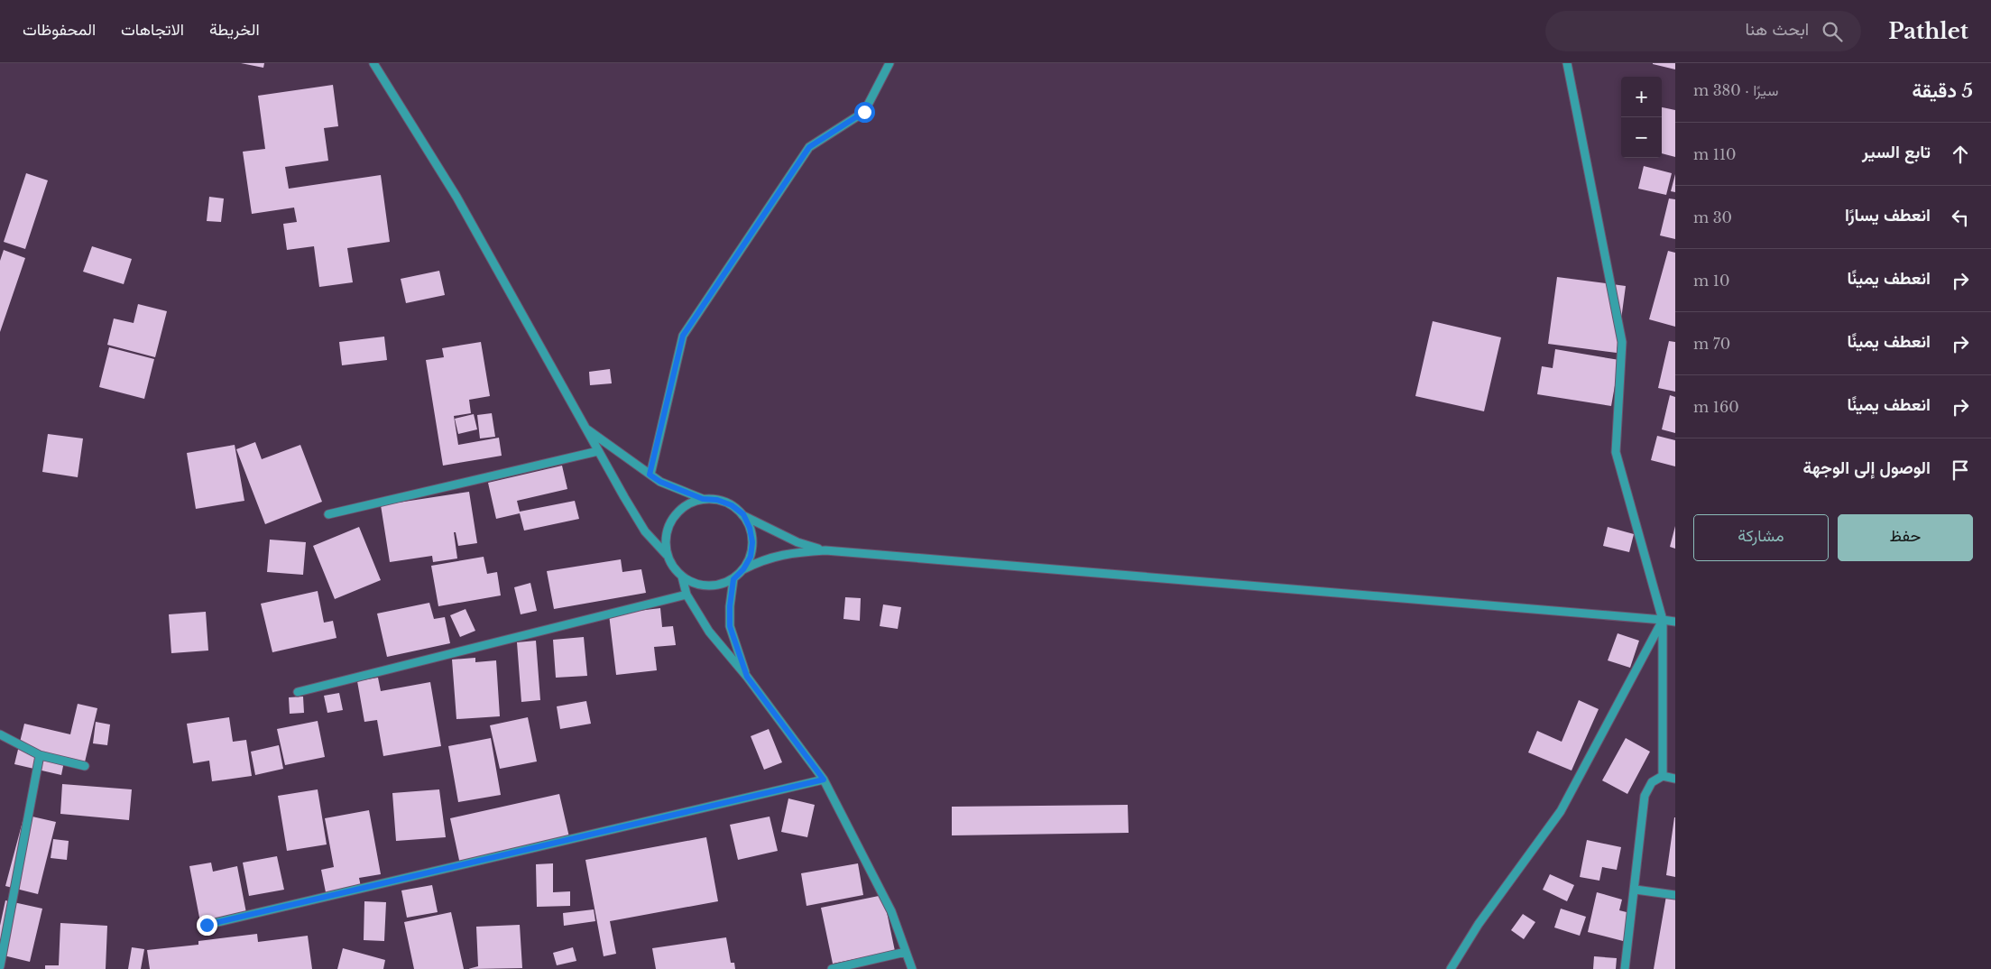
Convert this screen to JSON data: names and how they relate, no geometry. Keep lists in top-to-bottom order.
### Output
{
  "page": {
    "header": "Pathlet",
    "search": "ابحث هنا",
    "nav": ["الخريطة", "الاتجاهات", "المحفوظات"],
    "heading": ["5 دقيقة", "سيرًا · 380 m"],
    "map_buttons": ["+", "−"],
    "list": [
      ["تابع السير", "110 m"],
      ["انعطف يسارًا", "30 m"],
      ["انعطف يمينًا", "10 m"],
      ["انعطف يمينًا", "70 m"],
      ["انعطف يمينًا", "160 m"],
      "الوصول إلى الوجهة"
    ],
    "buttons": ["حفظ", "مشاركة"]
  }
}
